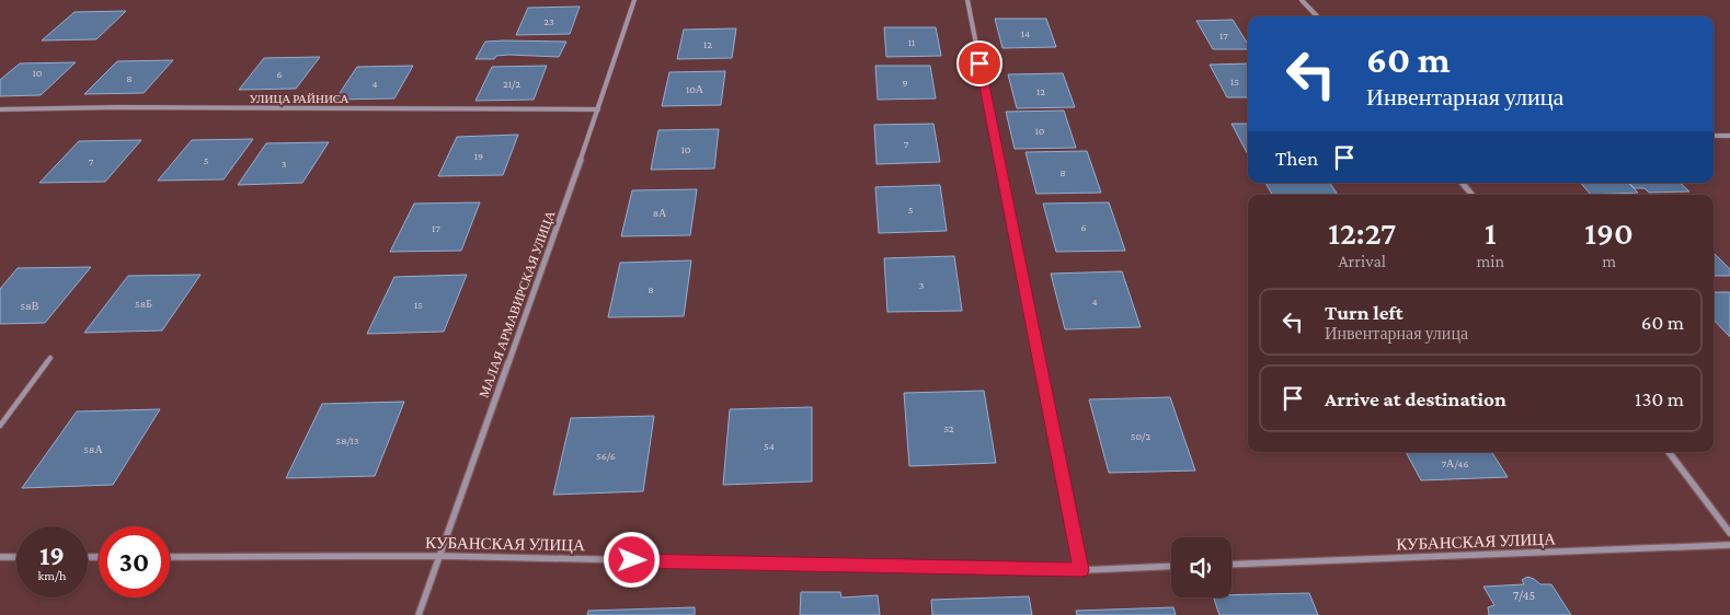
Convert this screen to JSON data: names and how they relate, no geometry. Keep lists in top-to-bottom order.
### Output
{
  "streets": {
    "street": ["УЛИЦА РАЙНИСА", "МАЛАЯ АРМАВИРСКАЯ УЛИЦА", "КУБАНСКАЯ УЛИЦА"]
  },
  "crossings": [
    ["УЛИЦА РАЙНИСА", "МАЛАЯ АРМАВИРСКАЯ УЛИЦА"],
    ["МАЛАЯ АРМАВИРСКАЯ УЛИЦА", "КУБАНСКАЯ УЛИЦА"]
  ],
  "house_numbers": [
    "23",
    "14",
    "17",
    "11",
    "12",
    "10",
    "6",
    "8",
    "15",
    "9",
    "4",
    "21/2",
    "10А",
    "12",
    "10",
    "7",
    "10",
    "19",
    "5",
    "7",
    "3",
    "8",
    "5",
    "8А",
    "6",
    "17",
    "3",
    "8",
    "4",
    "58Б",
    "15",
    "58В",
    "52",
    "50/2",
    "58/13",
    "54",
    "58А",
    "56/6",
    "7А/46",
    "7/45"
  ],
  "page": {
    "turn": ["60 m", "Инвентарная улица"],
    "then": "Then",
    "eta": [
      "12:27",
      "Arrival",
      "1",
      "min",
      "190",
      "m"
    ],
    "list": [
      {
        "name": "Turn left",
        "note": "Инвентарная улица",
        "value": "60 m"
      },
      {
        "name": "Arrive at destination",
        "value": "130 m"
      }
    ],
    "speed": "19 km/h",
    "limit": "30"
  }
}
